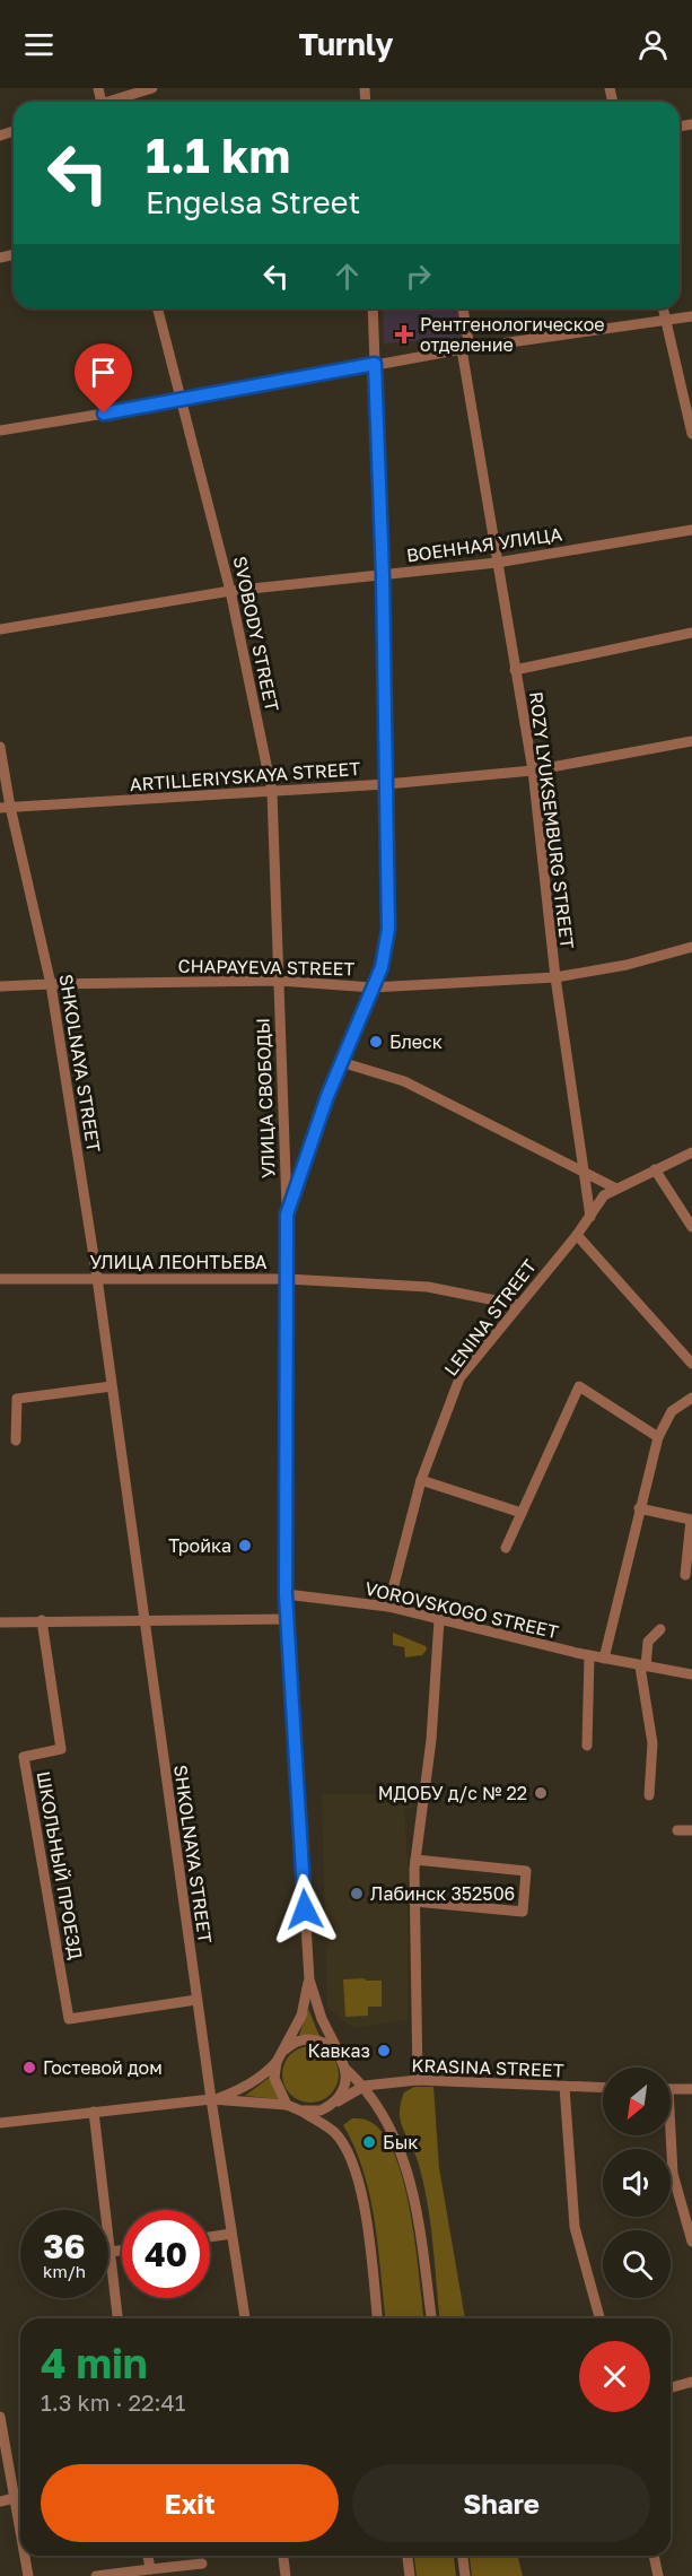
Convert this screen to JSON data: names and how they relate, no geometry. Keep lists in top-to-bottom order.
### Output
{
  "streets": {
    "street": [
      "ВОЕННАЯ УЛИЦА",
      "SVOBODY STREET",
      "ARTILLERIYSKAYA STREET",
      "ROZY LYUKSEMBURG STREET",
      "CHAPAYEVA STREET",
      "SHKOLNAYA STREET",
      "УЛИЦА СВОБОДЫ",
      "УЛИЦА ЛЕОНТЬЕВА",
      "LENINA STREET",
      "VOROVSKOGO STREET",
      "ШКОЛЬНЫЙ ПРОЕЗД",
      "KRASINA STREET"
    ]
  },
  "crossings": [
    ["ВОЕННАЯ УЛИЦА", "SVOBODY STREET"],
    ["ВОЕННАЯ УЛИЦА", "ROZY LYUKSEMBURG STREET"],
    ["SVOBODY STREET", "ARTILLERIYSKAYA STREET"],
    ["SVOBODY STREET", "CHAPAYEVA STREET"],
    ["SVOBODY STREET", "УЛИЦА СВОБОДЫ"],
    ["ARTILLERIYSKAYA STREET", "ROZY LYUKSEMBURG STREET"],
    ["ARTILLERIYSKAYA STREET", "SHKOLNAYA STREET"],
    ["ROZY LYUKSEMBURG STREET", "CHAPAYEVA STREET"],
    ["ROZY LYUKSEMBURG STREET", "LENINA STREET"],
    ["CHAPAYEVA STREET", "SHKOLNAYA STREET"],
    ["CHAPAYEVA STREET", "УЛИЦА СВОБОДЫ"],
    ["SHKOLNAYA STREET", "УЛИЦА ЛЕОНТЬЕВА"],
    ["SHKOLNAYA STREET", "ШКОЛЬНЫЙ ПРОЕЗД"],
    ["УЛИЦА ЛЕОНТЬЕВА", "LENINA STREET"],
    ["LENINA STREET", "VOROVSKOGO STREET"]
  ],
  "places": {
    "health": ["Рентгенологическое отделение"],
    "other": [
      "Блеск",
      "Тройка",
      "МДОБУ д/с № 22",
      "Лабинск 352506",
      "Кавказ",
      "Гостевой дом",
      "Бык"
    ]
  },
  "north": "bottom left",
  "page": {
    "header": "Turnly",
    "turn": ["1.1 km", "Engelsa Street"],
    "speed": "36 km/h",
    "limit": "40",
    "heading": ["4 min", "1.3 km · 22:41"],
    "buttons": ["Exit", "Share"]
  }
}
